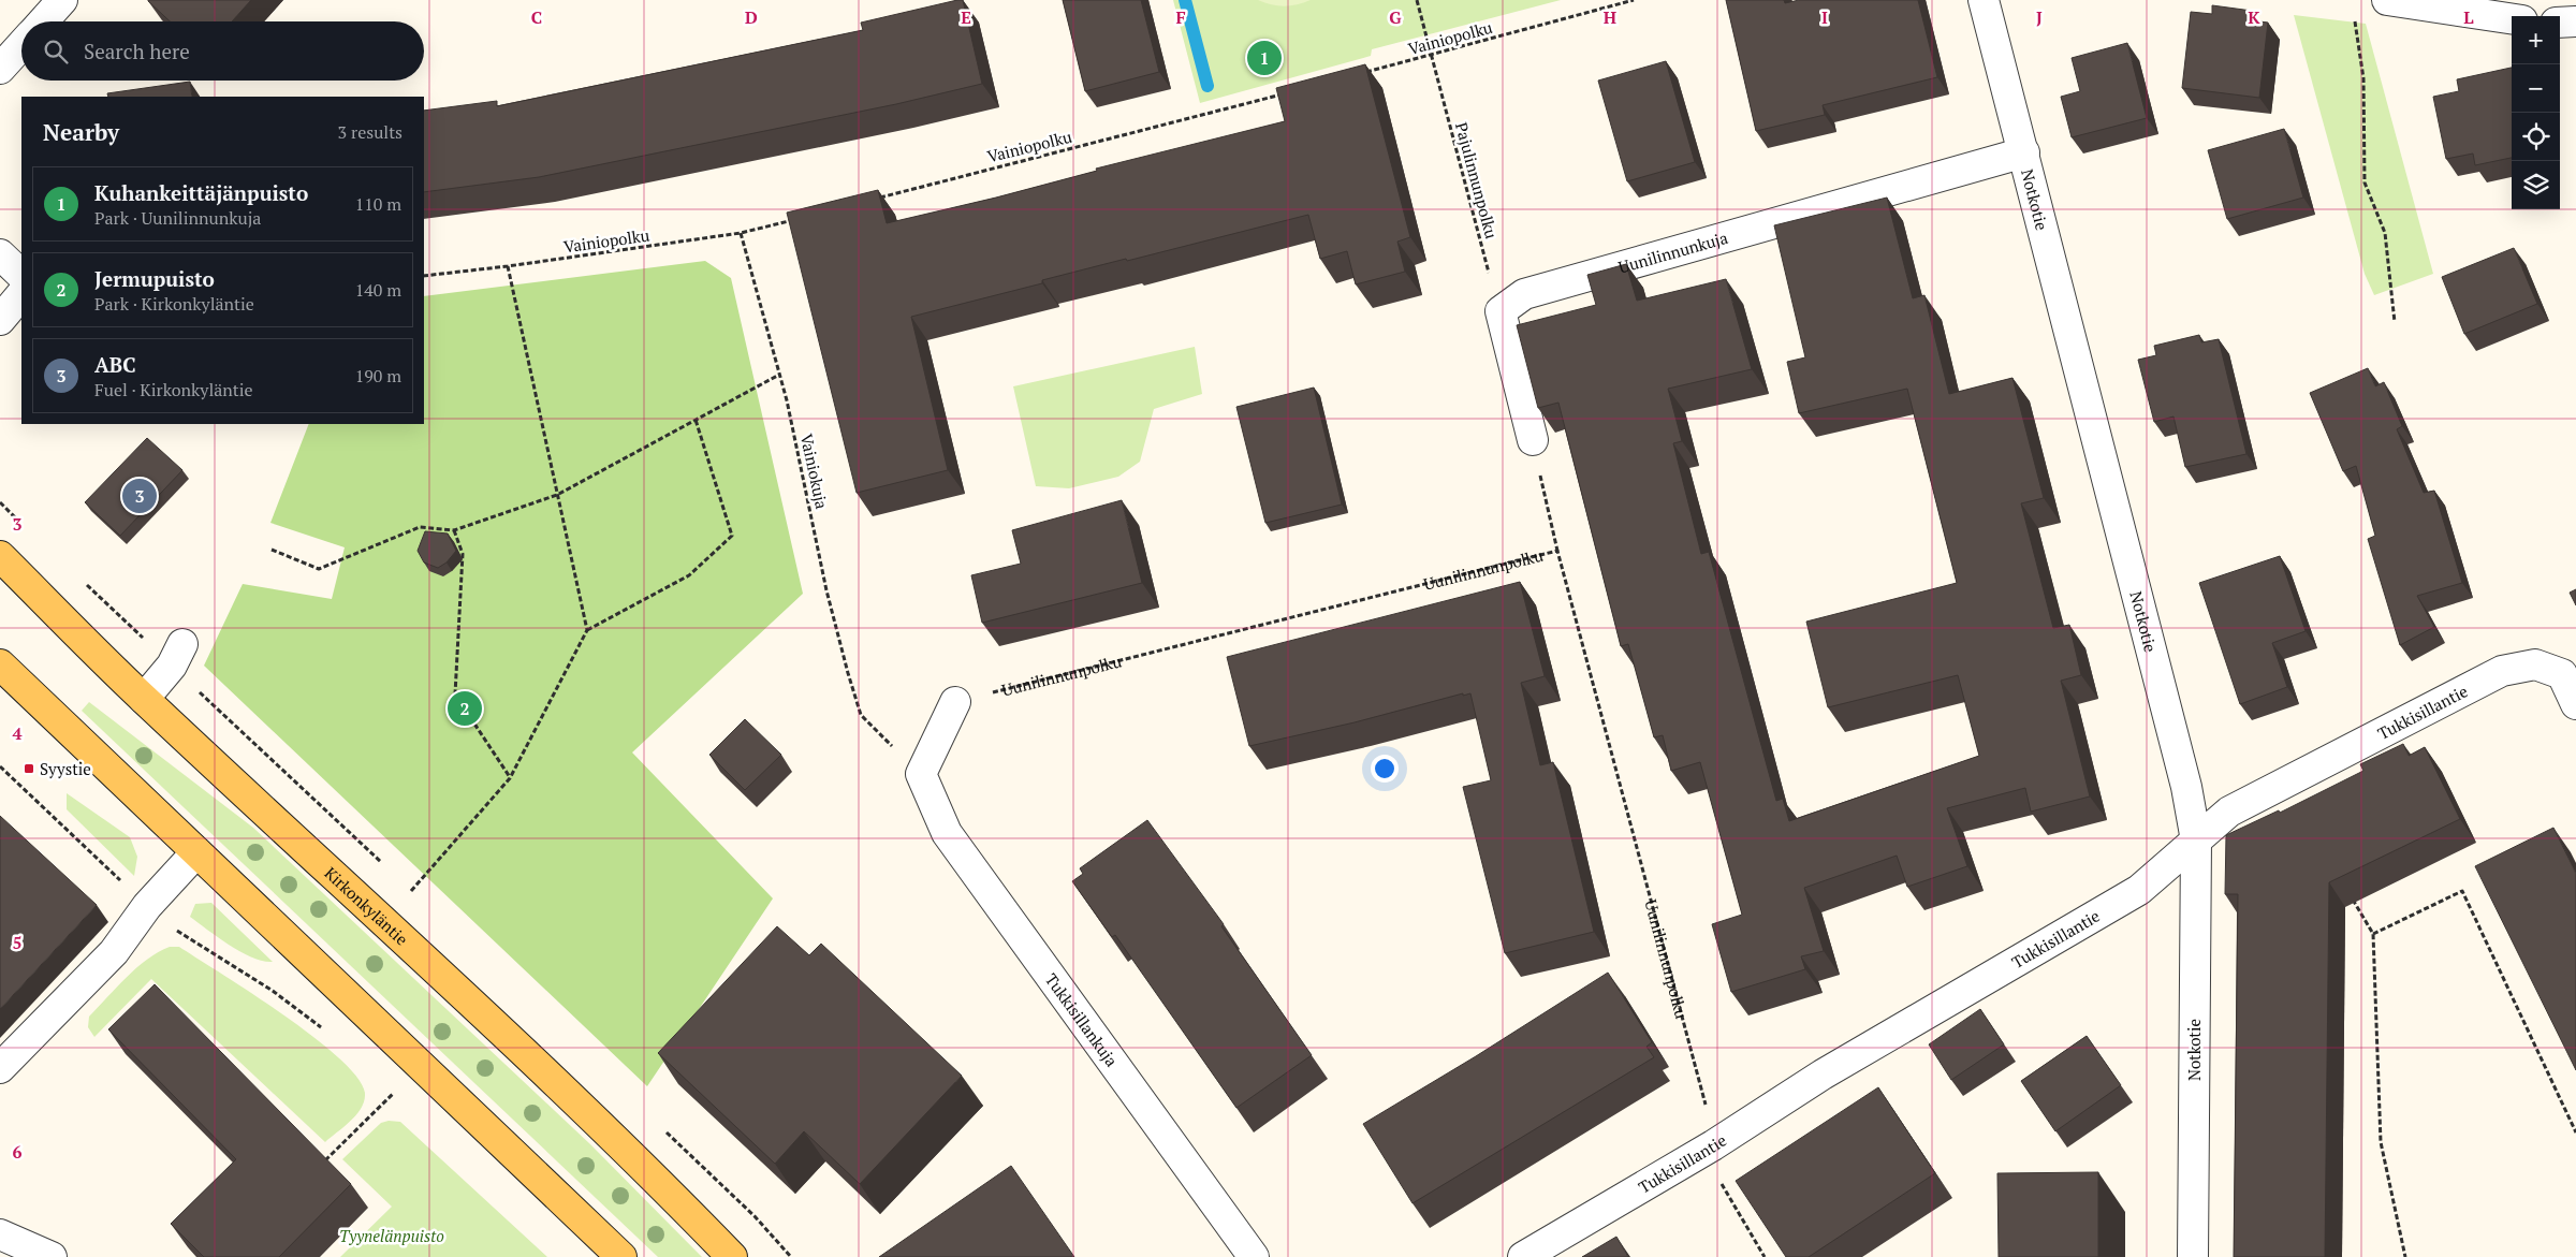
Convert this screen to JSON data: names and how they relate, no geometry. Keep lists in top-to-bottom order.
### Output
{
  "streets": {
    "main road": ["Kirkonkyläntie"],
    "street": [
      "Notkotie",
      "Uunilinnunkuja",
      "Tukkisillantie",
      "Tukkisillankuja"
    ],
    "path": [
      "Vainiopolku",
      "Pajulinnunpolku",
      "Vainiokuja",
      "Uunilinnunpolku"
    ]
  },
  "crossings": [
    ["Vainiopolku", "Pajulinnunpolku"],
    ["Vainiopolku", "Vainiokuja"],
    ["Pajulinnunpolku", "Uunilinnunkuja"],
    ["Notkotie", "Uunilinnunkuja"],
    ["Notkotie", "Tukkisillantie"],
    ["Uunilinnunpolku", "Tukkisillankuja"]
  ],
  "parks": ["Tyynelänpuisto"],
  "places": {
    "transit": ["Syystie"]
  },
  "page": {
    "map_buttons": ["+", "−"],
    "search": "Search here",
    "pins": ["1", "3", "2"],
    "heading": ["Nearby", "3 results"],
    "list": [
      {
        "mark": "1",
        "name": "Kuhankeittäjänpuisto",
        "note": "Park · Uunilinnunkuja",
        "value": "110 m"
      },
      {
        "mark": "2",
        "name": "Jermupuisto",
        "note": "Park · Kirkonkyläntie",
        "value": "140 m"
      },
      {
        "mark": "3",
        "name": "ABC",
        "note": "Fuel · Kirkonkyläntie",
        "value": "190 m"
      }
    ]
  },
  "grid": {
    "columns": [
      "C",
      "D",
      "E",
      "F",
      "G",
      "H",
      "I",
      "J",
      "K",
      "L"
    ],
    "rows": [
      "3",
      "4",
      "5",
      "6"
    ]
  }
}
